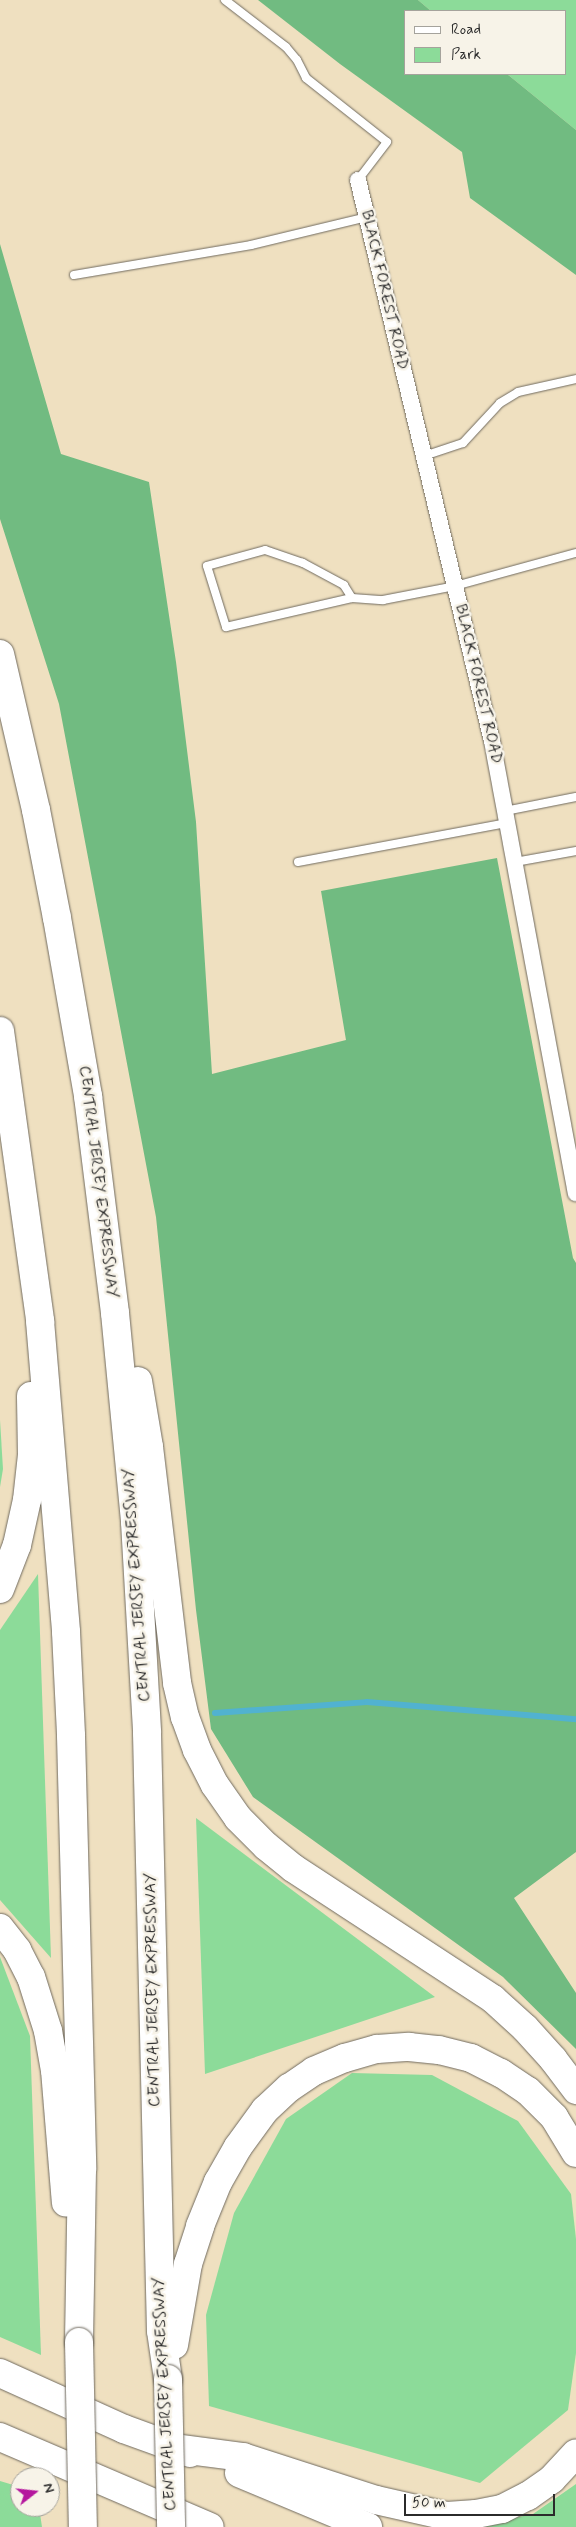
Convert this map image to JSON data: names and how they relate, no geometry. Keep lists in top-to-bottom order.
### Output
{
  "streets": {
    "highway": ["CENTRAL JERSEY EXPRESSWAY"],
    "street": ["BLACK FOREST ROAD"]
  },
  "legend": ["Road", "Park"],
  "scale_bar": "50 m",
  "north": "right"
}
